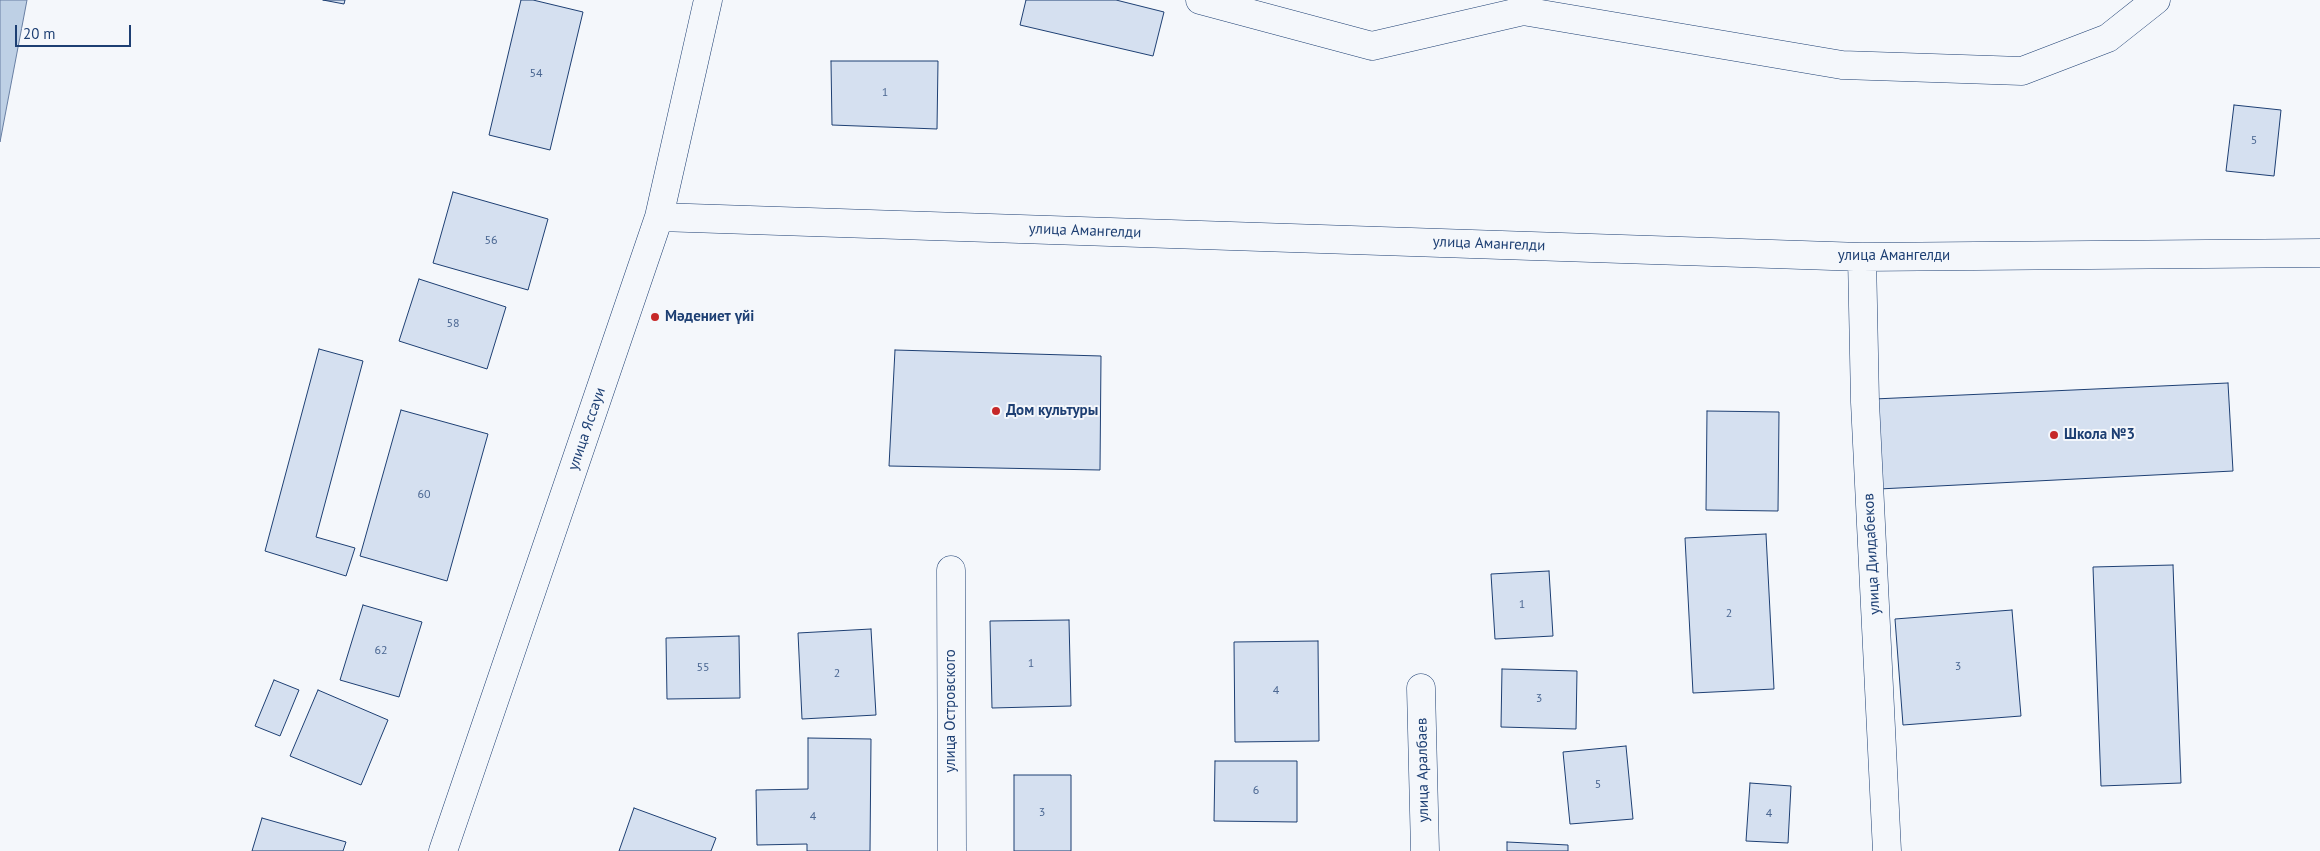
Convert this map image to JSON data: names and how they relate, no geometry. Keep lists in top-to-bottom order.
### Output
{
  "streets": {
    "street": [
      "улица Амангелди",
      "улица Яссауи",
      "улица Дилдабеков",
      "улица Островского",
      "улица Аралбаев"
    ]
  },
  "crossings": [
    ["улица Амангелди", "улица Яссауи"],
    ["улица Амангелди", "улица Дилдабеков"]
  ],
  "places": ["Мәдениет үйі", "Дом культуры", "Школа №3"],
  "house_numbers": [
    "54",
    "1",
    "5",
    "56",
    "58",
    "60",
    "1",
    "2",
    "62",
    "1",
    "3",
    "55",
    "2",
    "4",
    "3",
    "5",
    "6",
    "3",
    "4",
    "4"
  ],
  "scale_bar": "20 m"
}
